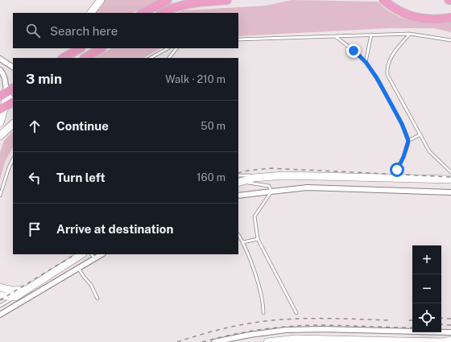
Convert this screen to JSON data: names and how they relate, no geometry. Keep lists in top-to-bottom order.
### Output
{
  "page": {
    "search": "Search here",
    "heading": ["3 min", "Walk · 210 m"],
    "list": [
      ["Continue", "50 m"],
      ["Turn left", "160 m"],
      "Arrive at destination"
    ],
    "map_buttons": ["+", "−"]
  }
}
